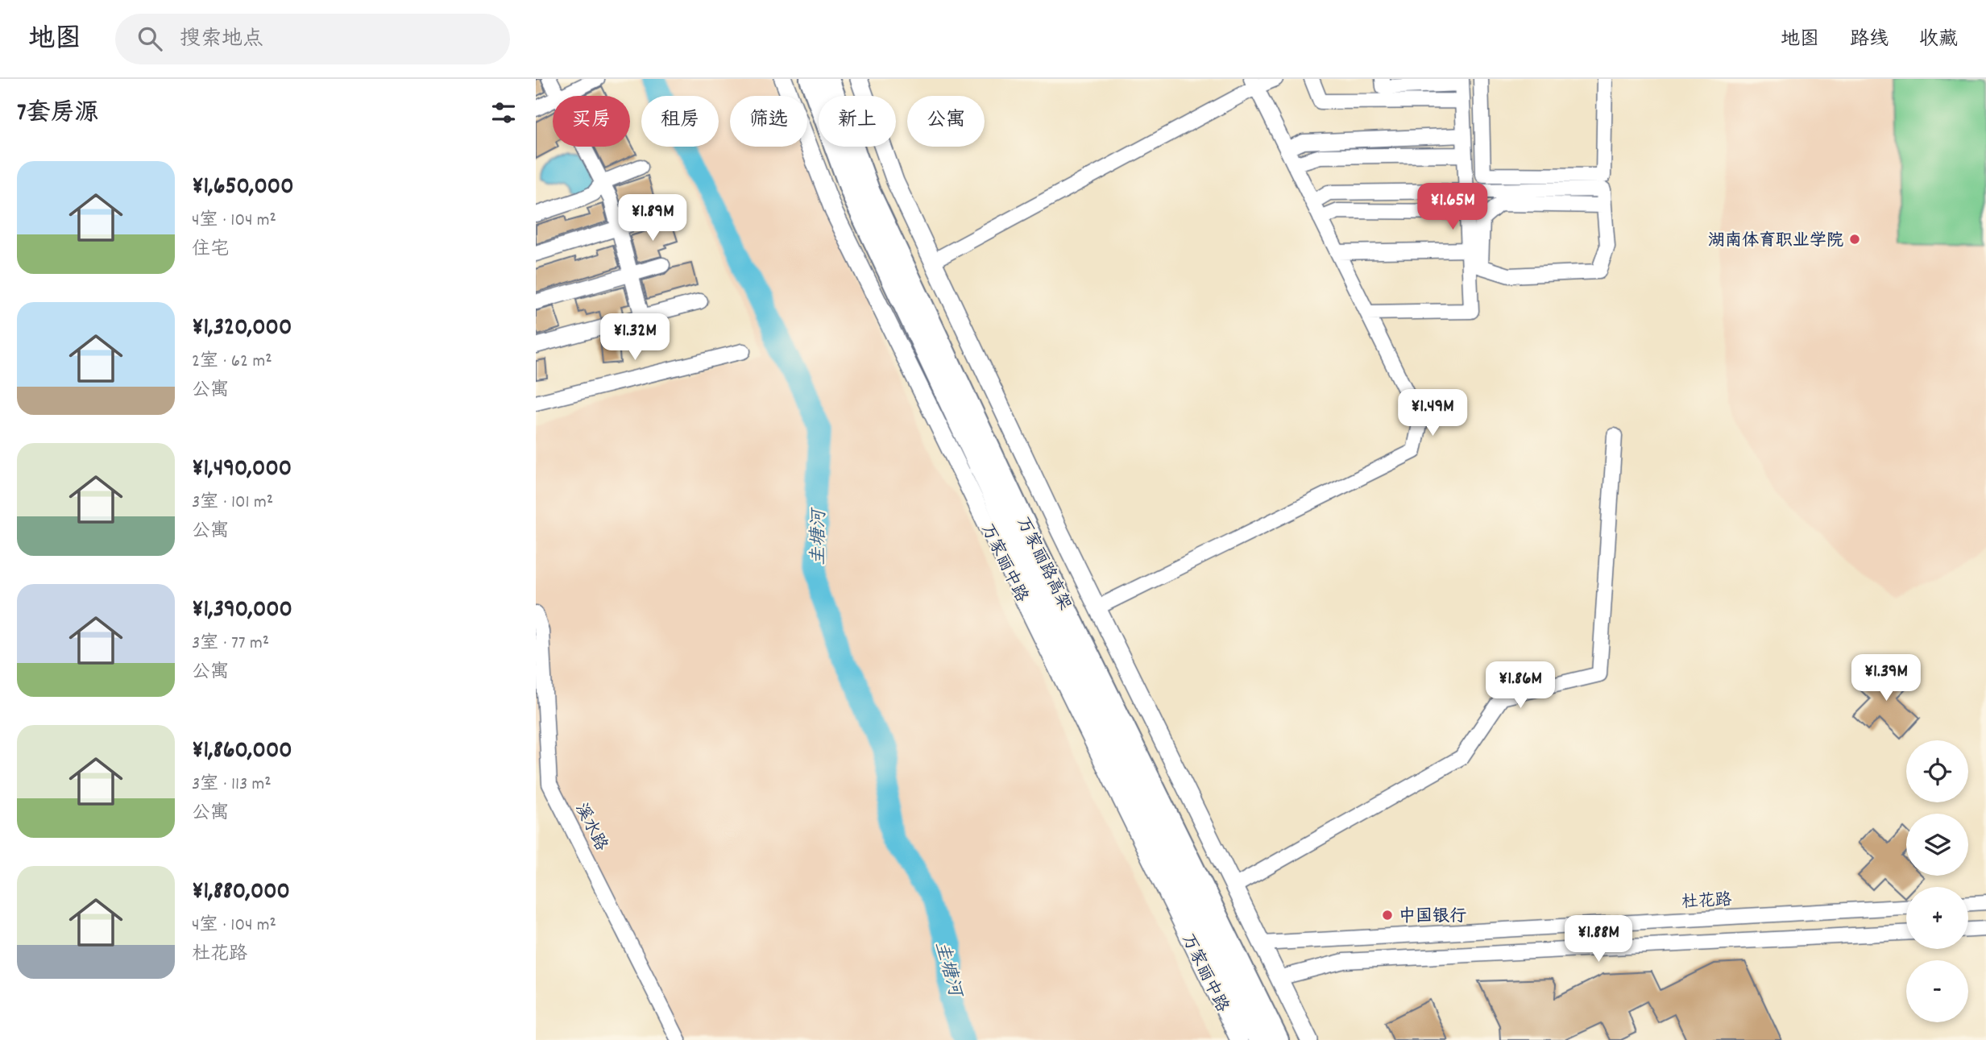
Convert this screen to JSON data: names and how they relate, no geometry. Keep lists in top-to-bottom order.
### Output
{
  "streets": {
    "highway": ["万家丽路高架"],
    "main road": ["万家丽中路"],
    "street": ["溪水路", "杜花路"]
  },
  "water": ["圭塘河"],
  "places": ["湖南体育职业学院", "中国银行"],
  "page": {
    "header": "地图",
    "search": "搜索地点",
    "nav": ["地图", "路线", "收藏"],
    "heading": "7套房源",
    "chip": [
      "买房",
      "租房",
      "筛选",
      "新上",
      "公寓"
    ],
    "list": [
      {
        "name": "¥1,650,000",
        "note": "4室 · 104 m² · 住宅"
      },
      {
        "name": "¥1,320,000",
        "note": "2室 · 62 m² · 公寓"
      },
      {
        "name": "¥1,490,000",
        "note": "3室 · 101 m² · 公寓"
      },
      {
        "name": "¥1,390,000",
        "note": "3室 · 77 m² · 公寓"
      },
      {
        "name": "¥1,860,000",
        "note": "3室 · 113 m² · 公寓"
      },
      {
        "name": "¥1,880,000",
        "note": "4室 · 104 m² · 杜花路"
      }
    ],
    "price": [
      "¥1.65M",
      "¥1.89M",
      "¥1.32M",
      "¥1.49M",
      "¥1.39M",
      "¥1.86M",
      "¥1.88M"
    ],
    "map_buttons": ["+", "−"]
  }
}
